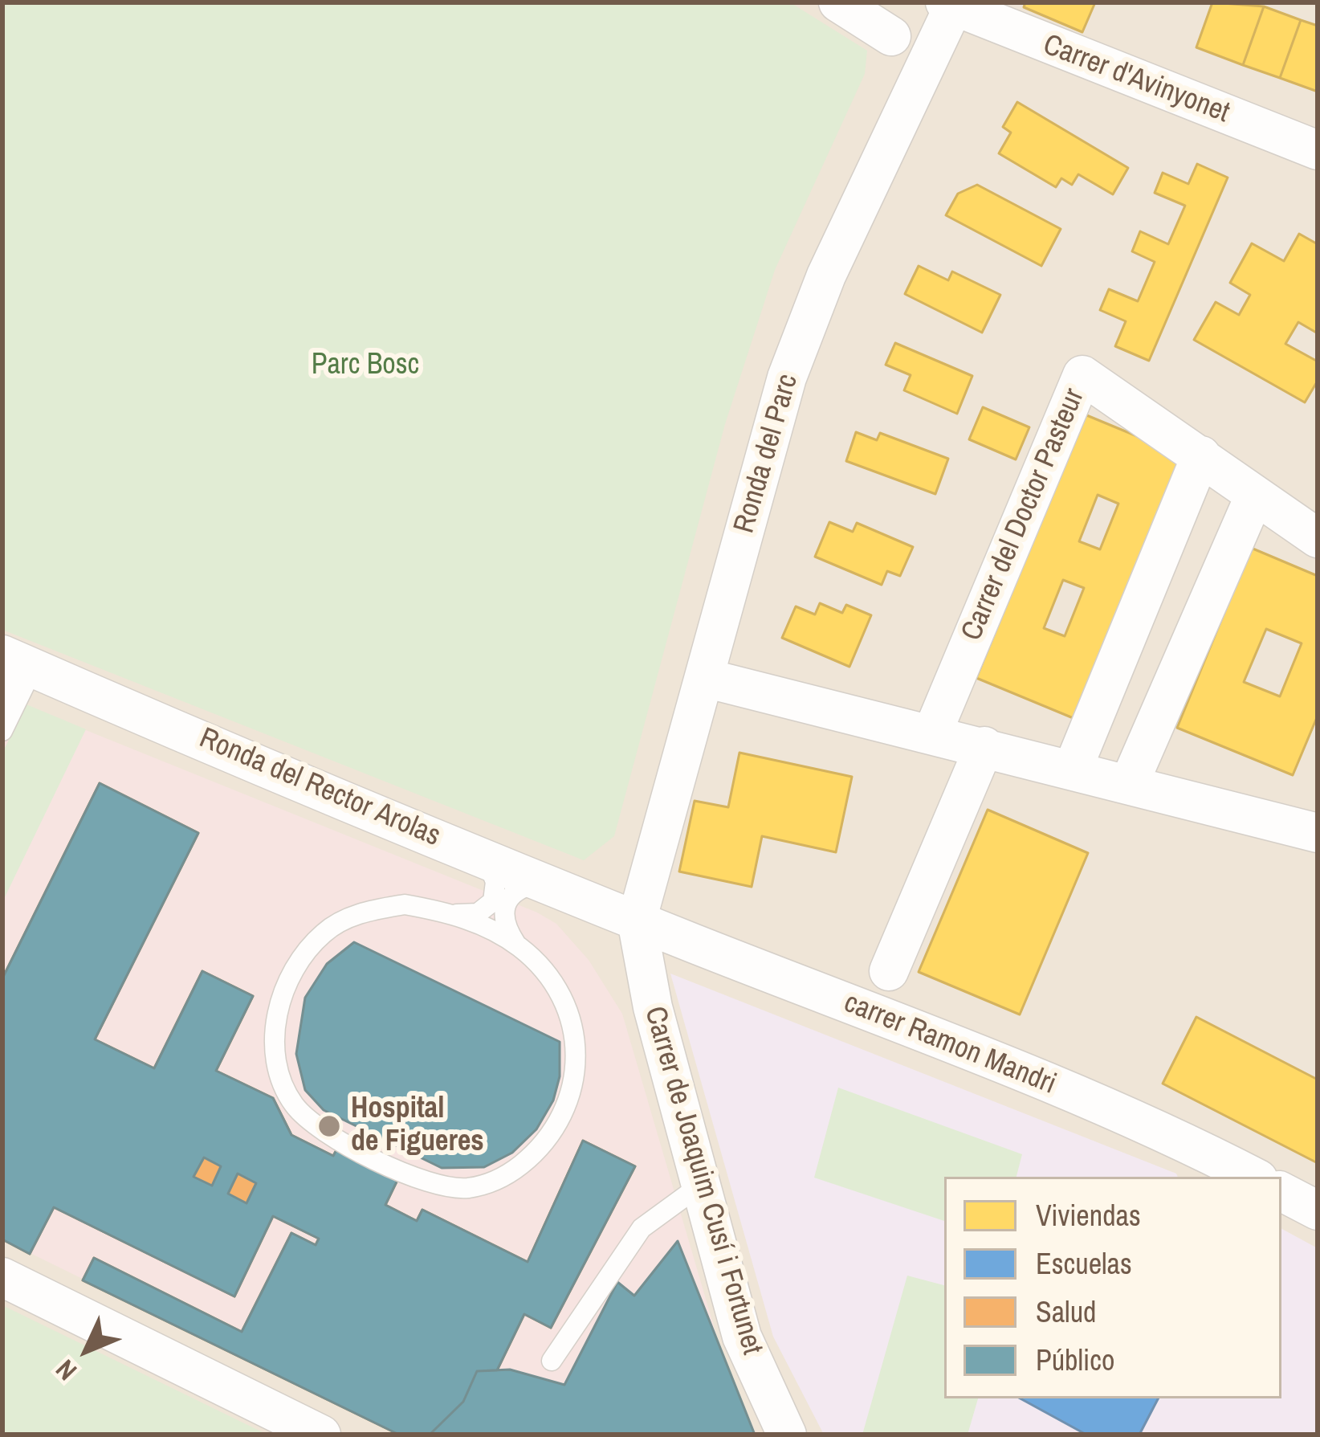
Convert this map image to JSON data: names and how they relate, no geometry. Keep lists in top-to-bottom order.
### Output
{
  "streets": {
    "street": [
      "Carrer d'Avinyonet",
      "Ronda del Parc",
      "Carrer del Doctor Pasteur",
      "Ronda del Rector Arolas",
      "carrer Ramon Mandri",
      "Carrer de Joaquim Cusí i Fortunet"
    ]
  },
  "crossings": [
    ["Carrer d'Avinyonet", "Ronda del Parc"],
    ["Ronda del Parc", "Ronda del Rector Arolas"],
    ["Ronda del Parc", "carrer Ramon Mandri"],
    ["Ronda del Parc", "Carrer de Joaquim Cusí i Fortunet"],
    ["Ronda del Rector Arolas", "carrer Ramon Mandri"],
    ["Ronda del Rector Arolas", "Carrer de Joaquim Cusí i Fortunet"],
    ["carrer Ramon Mandri", "Carrer de Joaquim Cusí i Fortunet"]
  ],
  "parks": ["Parc Bosc"],
  "places": ["Hospital de Figueres"],
  "legend": [
    "Viviendas",
    "Escuelas",
    "Salud",
    "Público"
  ],
  "north": "bottom left"
}
